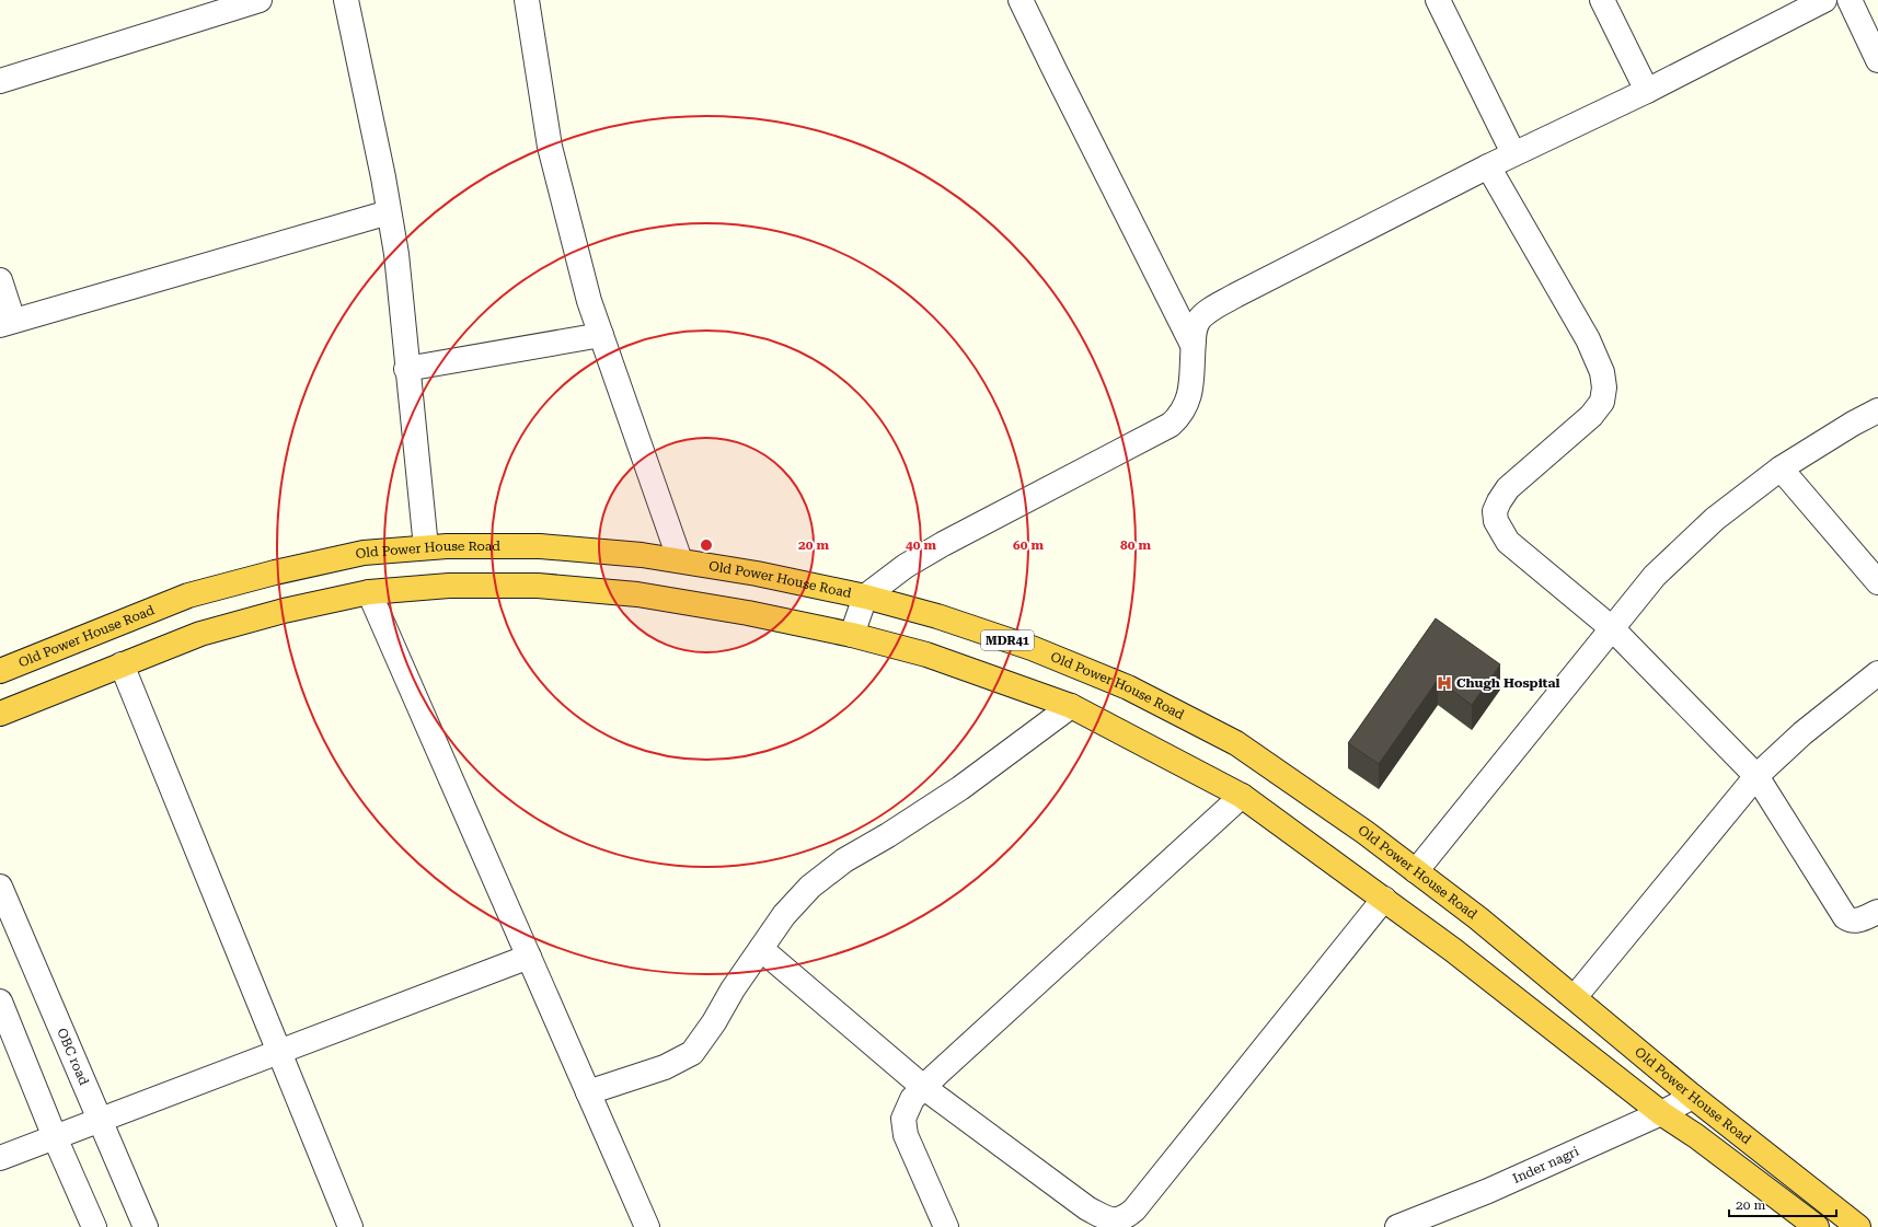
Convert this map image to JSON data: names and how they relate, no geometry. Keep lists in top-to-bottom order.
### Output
{
  "streets": {
    "highway": ["Old Power House Road", "MDR41"],
    "street": ["OBC road", "Inder nagri"]
  },
  "crossings": [
    ["Old Power House Road", "Inder nagri"]
  ],
  "places": {
    "hospital": ["Chugh Hospital"]
  },
  "scale_bar": "20 m",
  "rings": [
    "20 m",
    "40 m",
    "60 m",
    "80 m"
  ]
}
